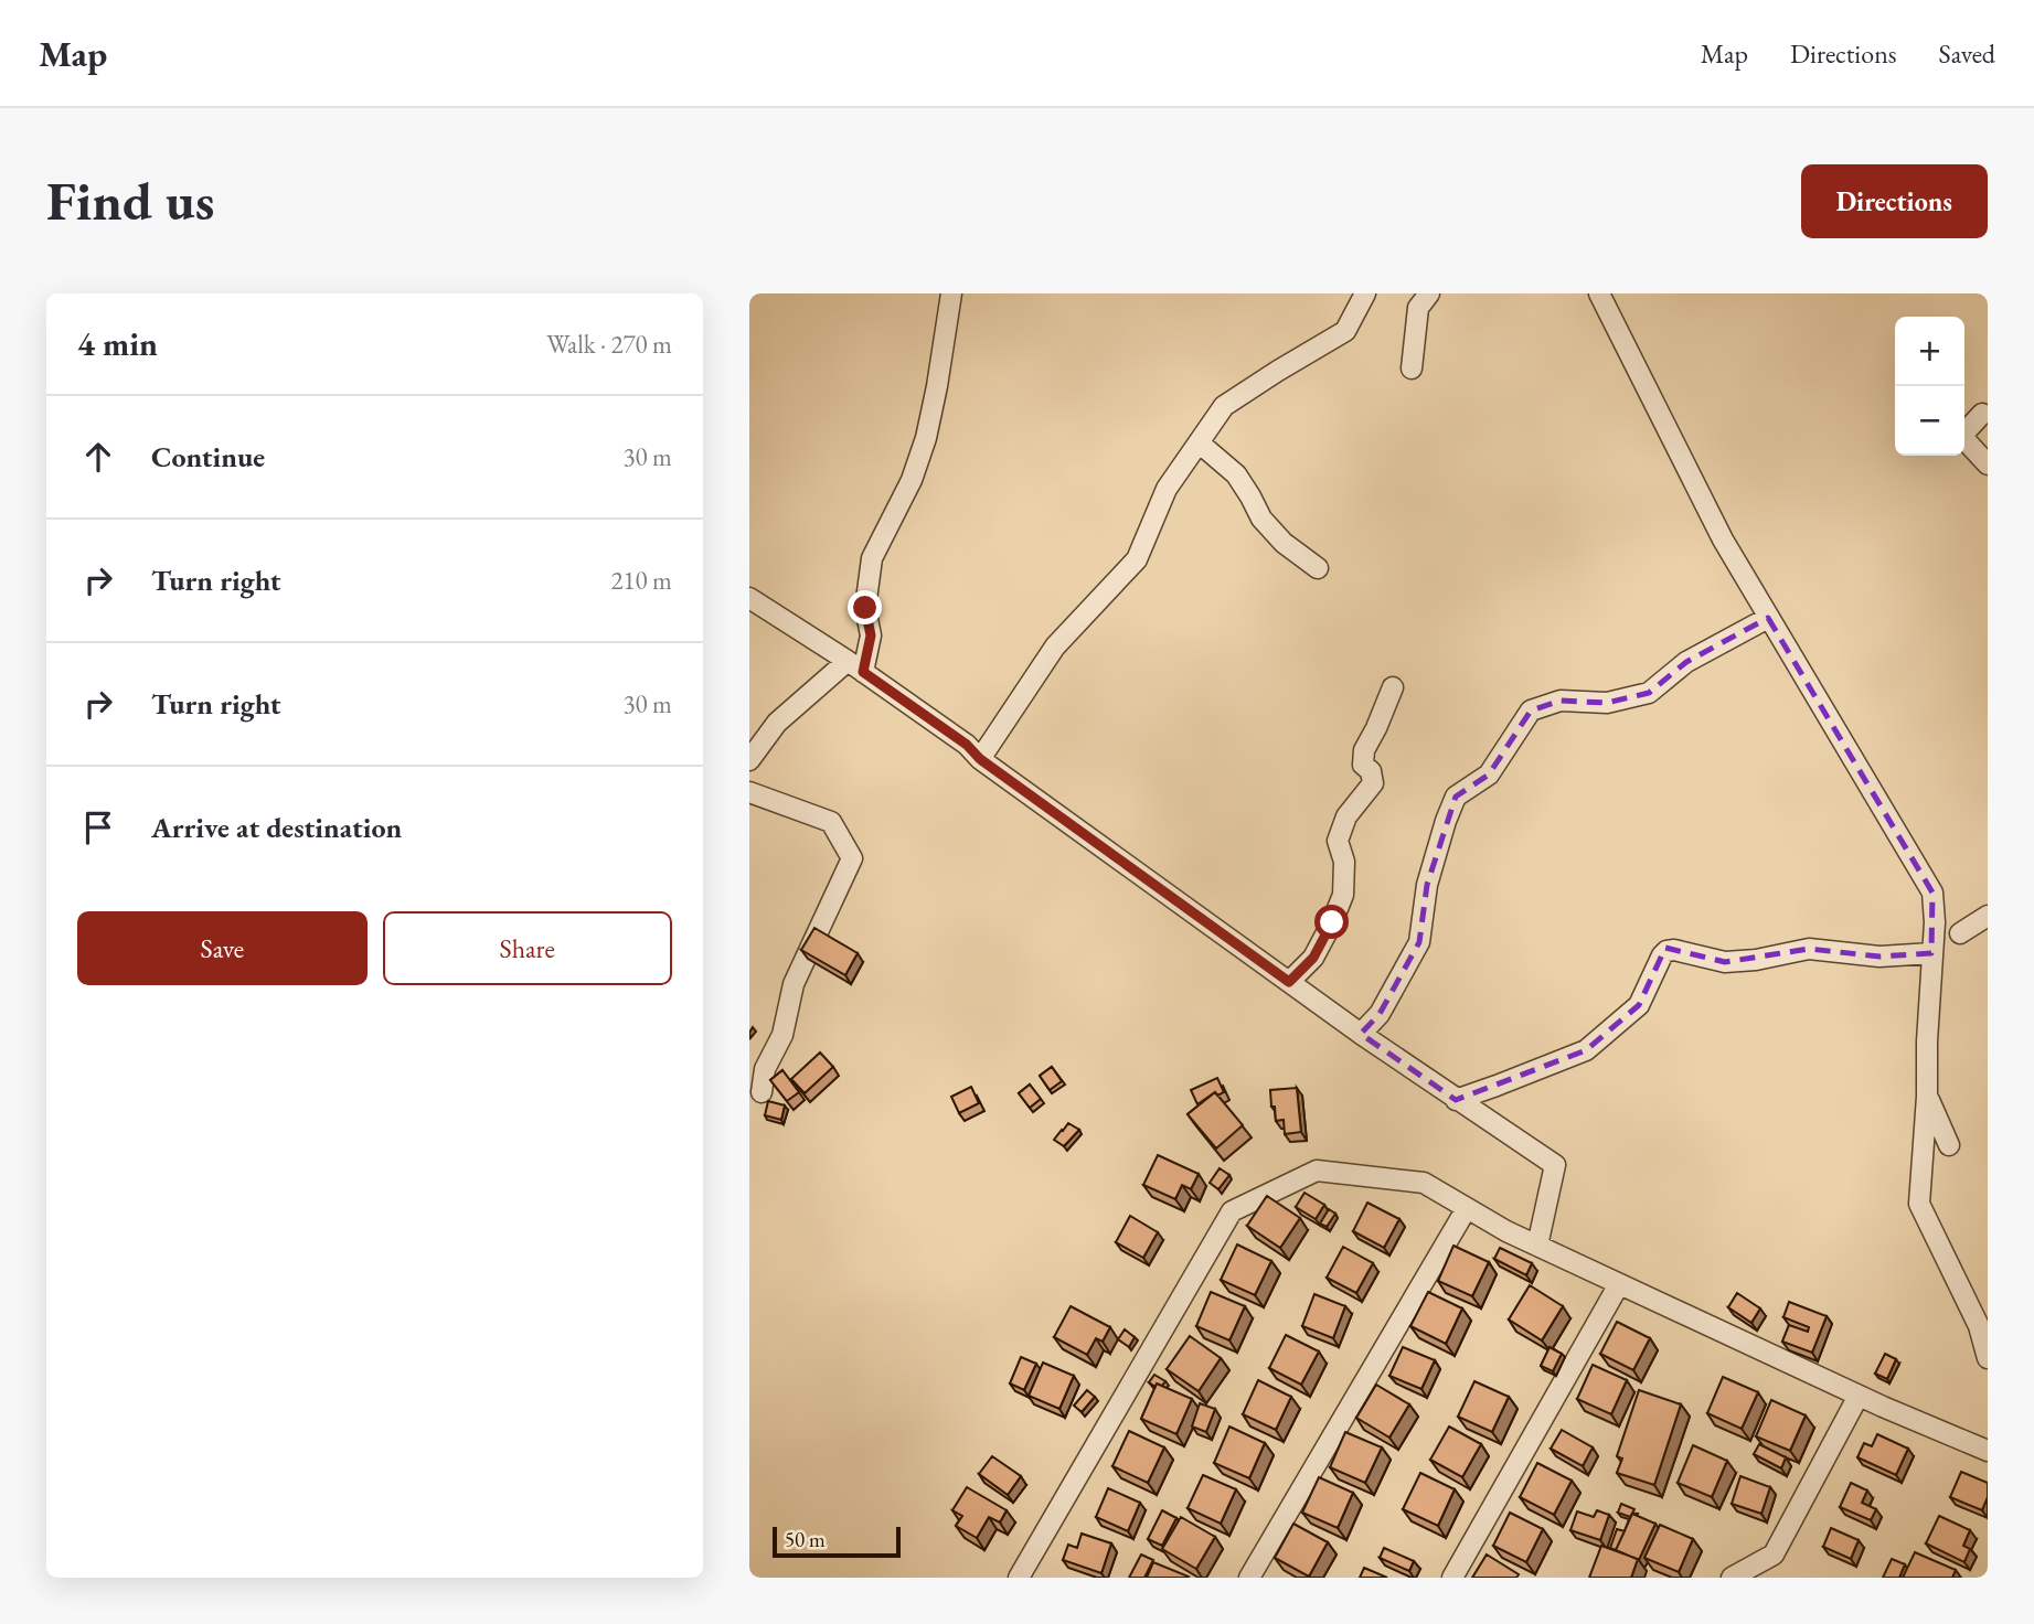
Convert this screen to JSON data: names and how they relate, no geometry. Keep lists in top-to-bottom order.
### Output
{
  "scale_bar": "50 m",
  "page": {
    "header": "Map",
    "nav": ["Map", "Directions", "Saved"],
    "buttons": [
      "Directions",
      ["Save", "Share"]
    ],
    "title": "Find us",
    "heading": ["4 min", "Walk · 270 m"],
    "map_buttons": ["+", "−"],
    "list": [
      ["Continue", "30 m"],
      ["Turn right", "210 m"],
      ["Turn right", "30 m"],
      "Arrive at destination"
    ],
    "scale": "50 m"
  }
}
